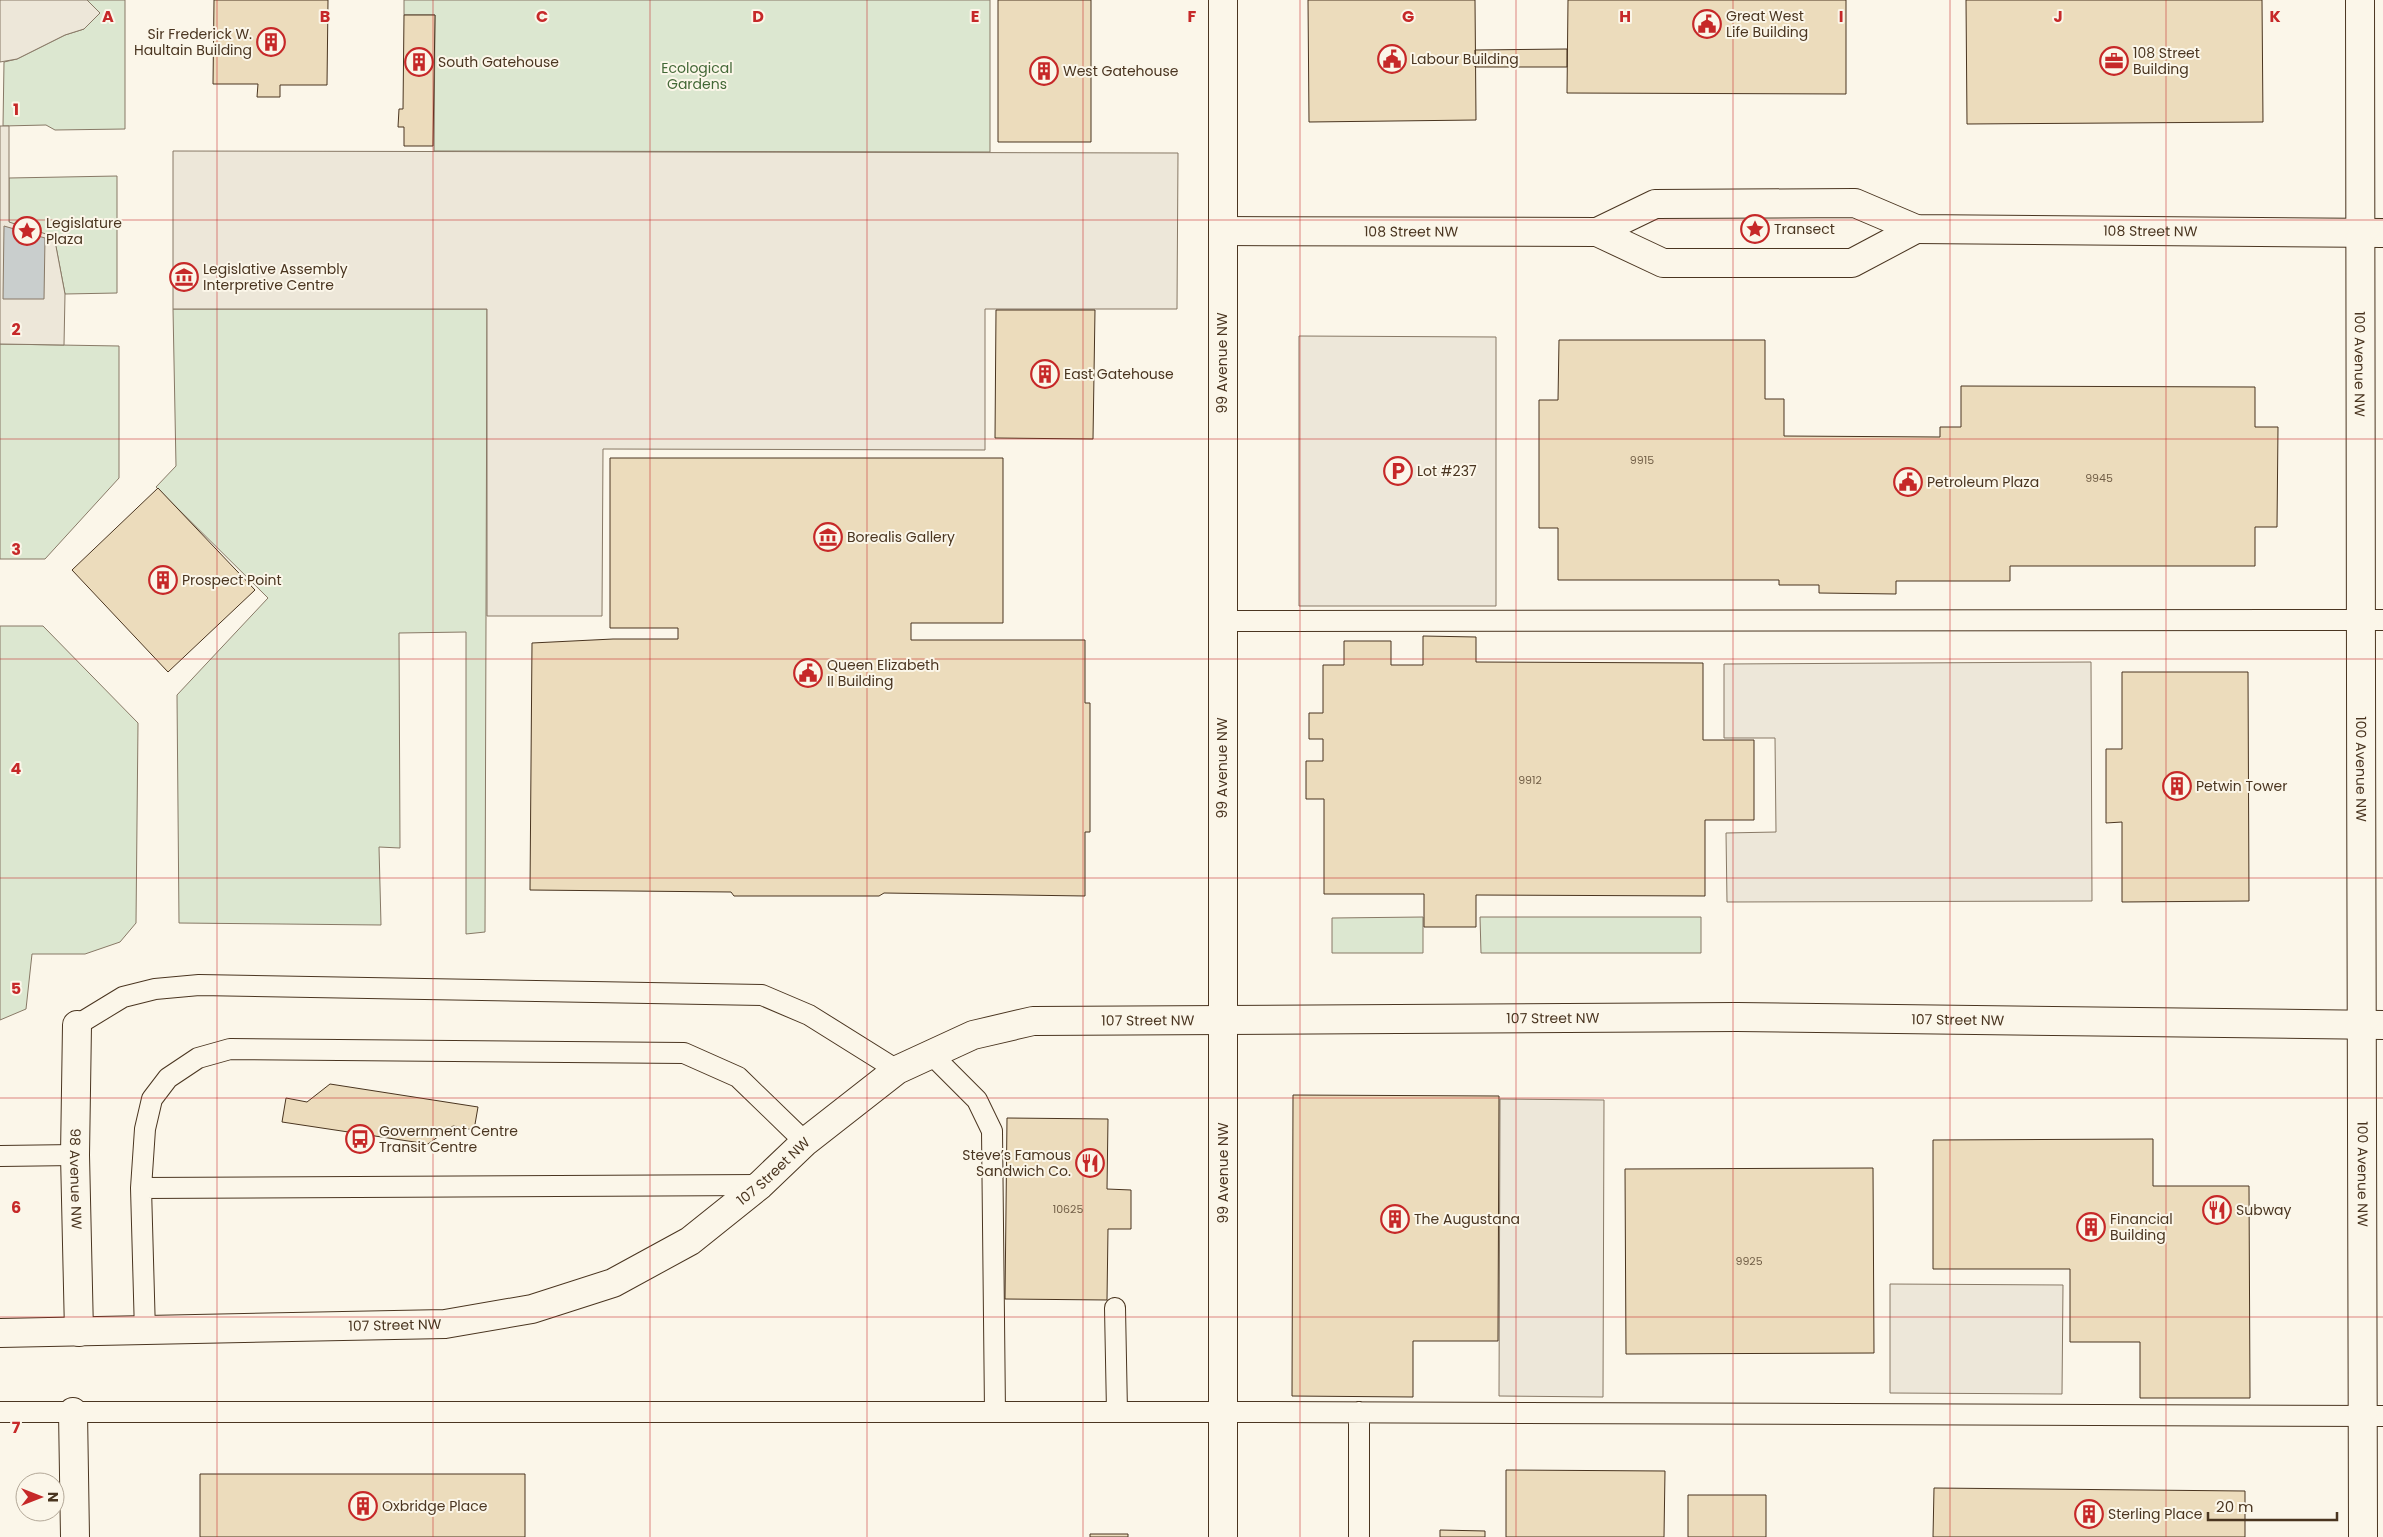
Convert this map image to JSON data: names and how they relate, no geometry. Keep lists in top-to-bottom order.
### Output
{
  "streets": {
    "street": [
      "108 Street NW",
      "99 Avenue NW",
      "100 Avenue NW",
      "107 Street NW",
      "98 Avenue NW"
    ]
  },
  "crossings": [
    ["108 Street NW", "99 Avenue NW"],
    ["108 Street NW", "100 Avenue NW"],
    ["99 Avenue NW", "107 Street NW"],
    ["100 Avenue NW", "107 Street NW"],
    ["107 Street NW", "98 Avenue NW"]
  ],
  "parks": ["Ecological Gardens"],
  "places": {
    "public building": [
      "Great West Life Building",
      "Labour Building",
      "Petroleum Plaza",
      "Queen Elizabeth II Building"
    ],
    "building": [
      "Sir Frederick W. Haultain Building",
      "South Gatehouse",
      "West Gatehouse",
      "East Gatehouse",
      "Prospect Point",
      "Petwin Tower",
      "The Augustana",
      "Financial Building",
      "Oxbridge Place",
      "Sterling Place"
    ],
    "office": ["108 Street Building"],
    "place": ["Transect", "Legislature Plaza"],
    "museum": ["Legislative Assembly Interpretive Centre", "Borealis Gallery"],
    "parking": ["Lot #237"],
    "bus stop": ["Government Centre Transit Centre"],
    "restaurant": ["Steve’s Famous Sandwich Co.", "Subway"]
  },
  "house_numbers": [
    "9915",
    "9945",
    "9912",
    "10625",
    "9925"
  ],
  "scale_bar": "20 m",
  "north": "right",
  "grid": {
    "columns": [
      "A",
      "B",
      "C",
      "D",
      "E",
      "F",
      "G",
      "H",
      "I",
      "J",
      "K"
    ],
    "rows": [
      "1",
      "2",
      "3",
      "4",
      "5",
      "6",
      "7"
    ]
  }
}
